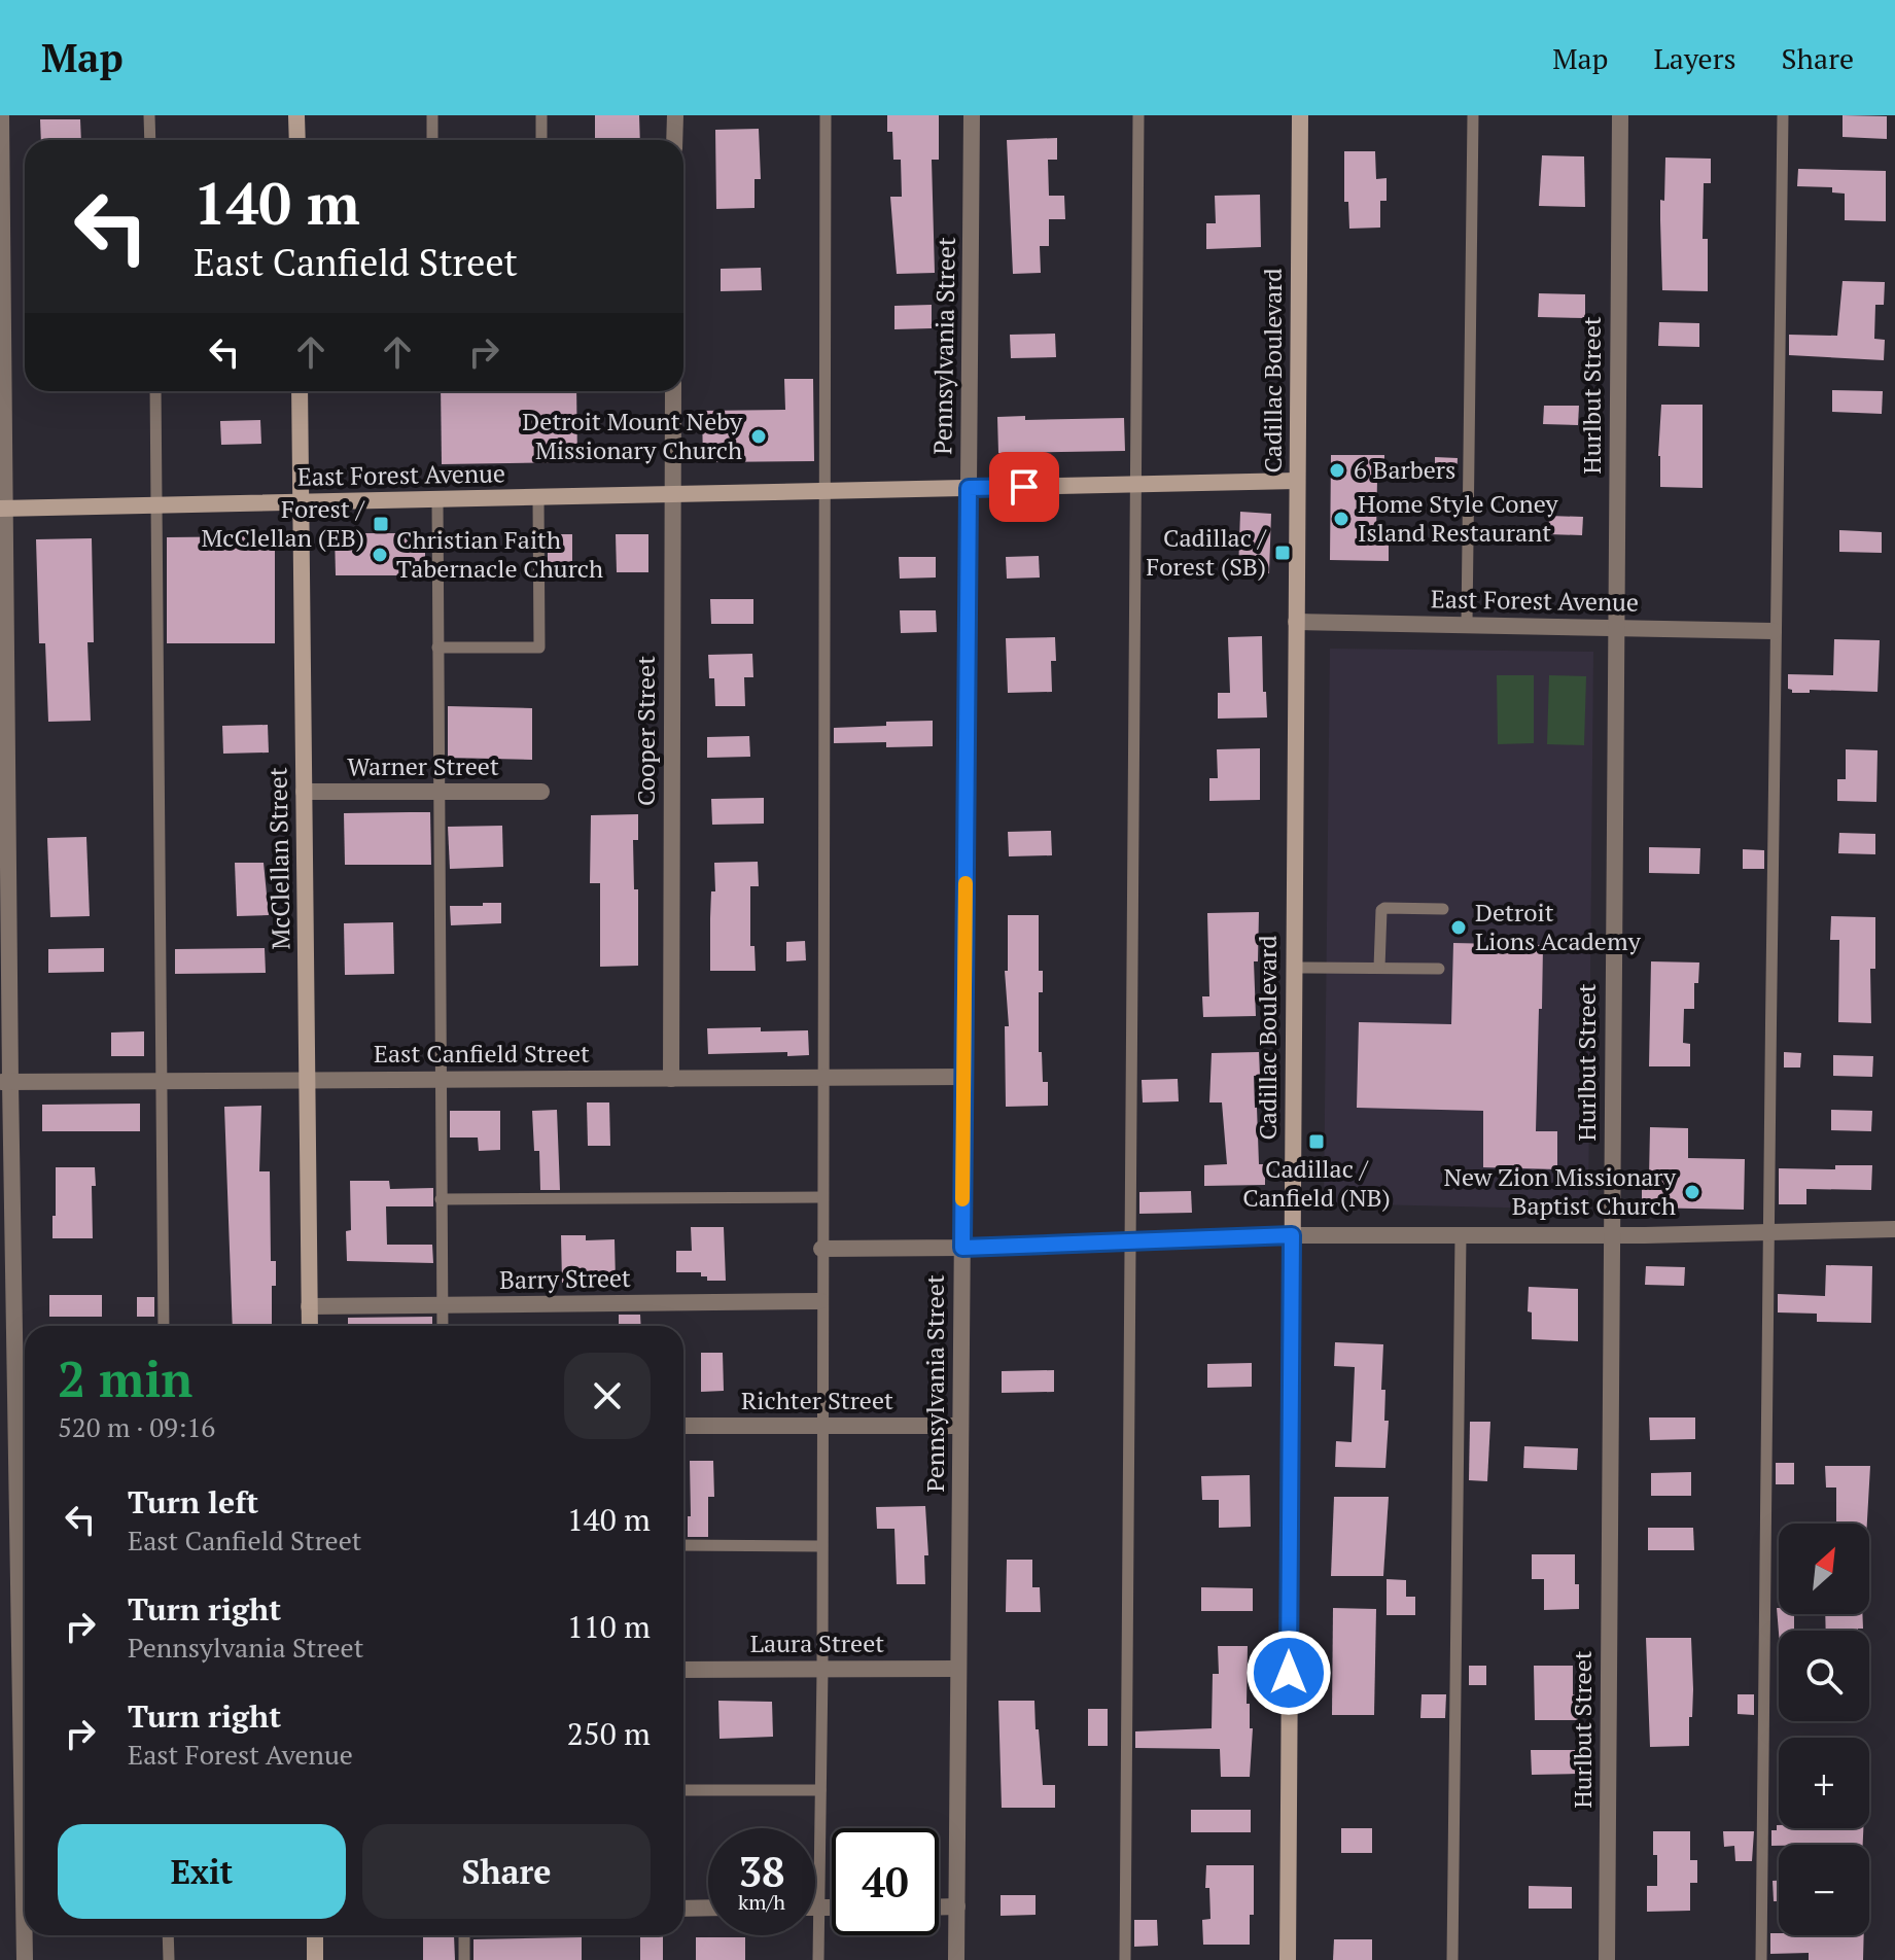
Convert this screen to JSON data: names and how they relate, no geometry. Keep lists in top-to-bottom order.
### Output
{
  "streets": {
    "street": [
      "Pennsylvania Street",
      "Cadillac Boulevard",
      "Hurlbut Street",
      "East Forest Avenue",
      "Cooper Street",
      "Warner Street",
      "McClellan Street",
      "East Canfield Street",
      "Barry Street",
      "Richter Street",
      "Laura Street"
    ]
  },
  "crossings": [
    ["Pennsylvania Street", "East Forest Avenue"],
    ["Pennsylvania Street", "East Canfield Street"],
    ["Pennsylvania Street", "Richter Street"],
    ["Pennsylvania Street", "Laura Street"],
    ["Cadillac Boulevard", "East Forest Avenue"],
    ["Hurlbut Street", "East Forest Avenue"],
    ["East Forest Avenue", "Cooper Street"],
    ["East Forest Avenue", "McClellan Street"],
    ["Cooper Street", "East Canfield Street"],
    ["Warner Street", "McClellan Street"],
    ["McClellan Street", "East Canfield Street"],
    ["McClellan Street", "Barry Street"]
  ],
  "places": {
    "other": [
      "Detroit Mount Neby Missionary Church",
      "6 Barbers",
      "Home Style Coney Island Restaurant",
      "Christian Faith Tabernacle Church",
      "Detroit Lions Academy",
      "New Zion Missionary Baptist Church"
    ],
    "transit": ["Forest / McClellan (EB)", "Cadillac / Forest (SB)", "Cadillac / Canfield (NB)"]
  },
  "north": "top right",
  "page": {
    "header": "Map",
    "nav": ["Map", "Layers", "Share"],
    "turn": ["140 m", "East Canfield Street"],
    "heading": ["2 min", "520 m · 09:16"],
    "list": [
      {
        "name": "Turn left",
        "note": "East Canfield Street",
        "value": "140 m"
      },
      {
        "name": "Turn right",
        "note": "Pennsylvania Street",
        "value": "110 m"
      },
      {
        "name": "Turn right",
        "note": "East Forest Avenue",
        "value": "250 m"
      }
    ],
    "map_buttons": ["+", "−"],
    "buttons": ["Exit", "Share"],
    "speed": "38 km/h",
    "limit": "40"
  }
}
